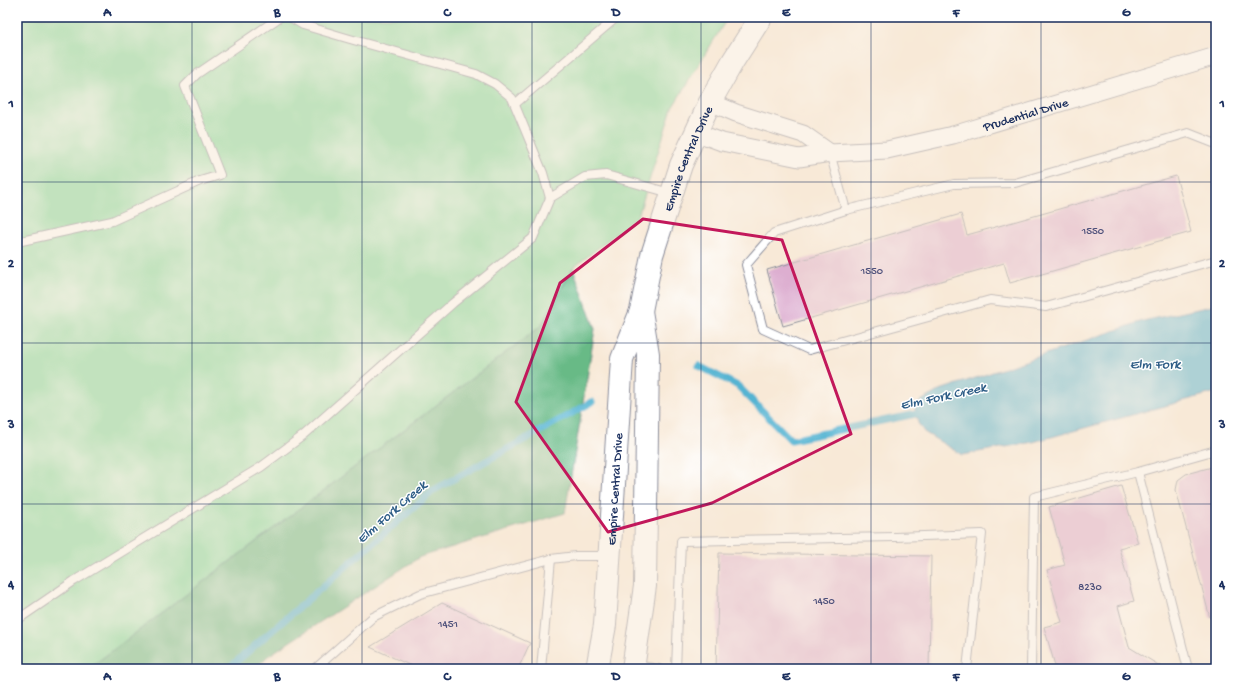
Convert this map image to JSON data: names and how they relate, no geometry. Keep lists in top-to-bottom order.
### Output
{
  "streets": {
    "street": ["Prudential Drive", "Empire Central Drive"]
  },
  "crossings": [
    ["Prudential Drive", "Empire Central Drive"]
  ],
  "water": ["Elm Fork", "Elm Fork Creek"],
  "house_numbers": [
    "1550",
    "1550",
    "8230",
    "1450",
    "1451"
  ],
  "grid": {
    "columns": [
      "A",
      "B",
      "C",
      "D",
      "E",
      "F",
      "G"
    ],
    "rows": [
      "1",
      "2",
      "3",
      "4"
    ]
  }
}
